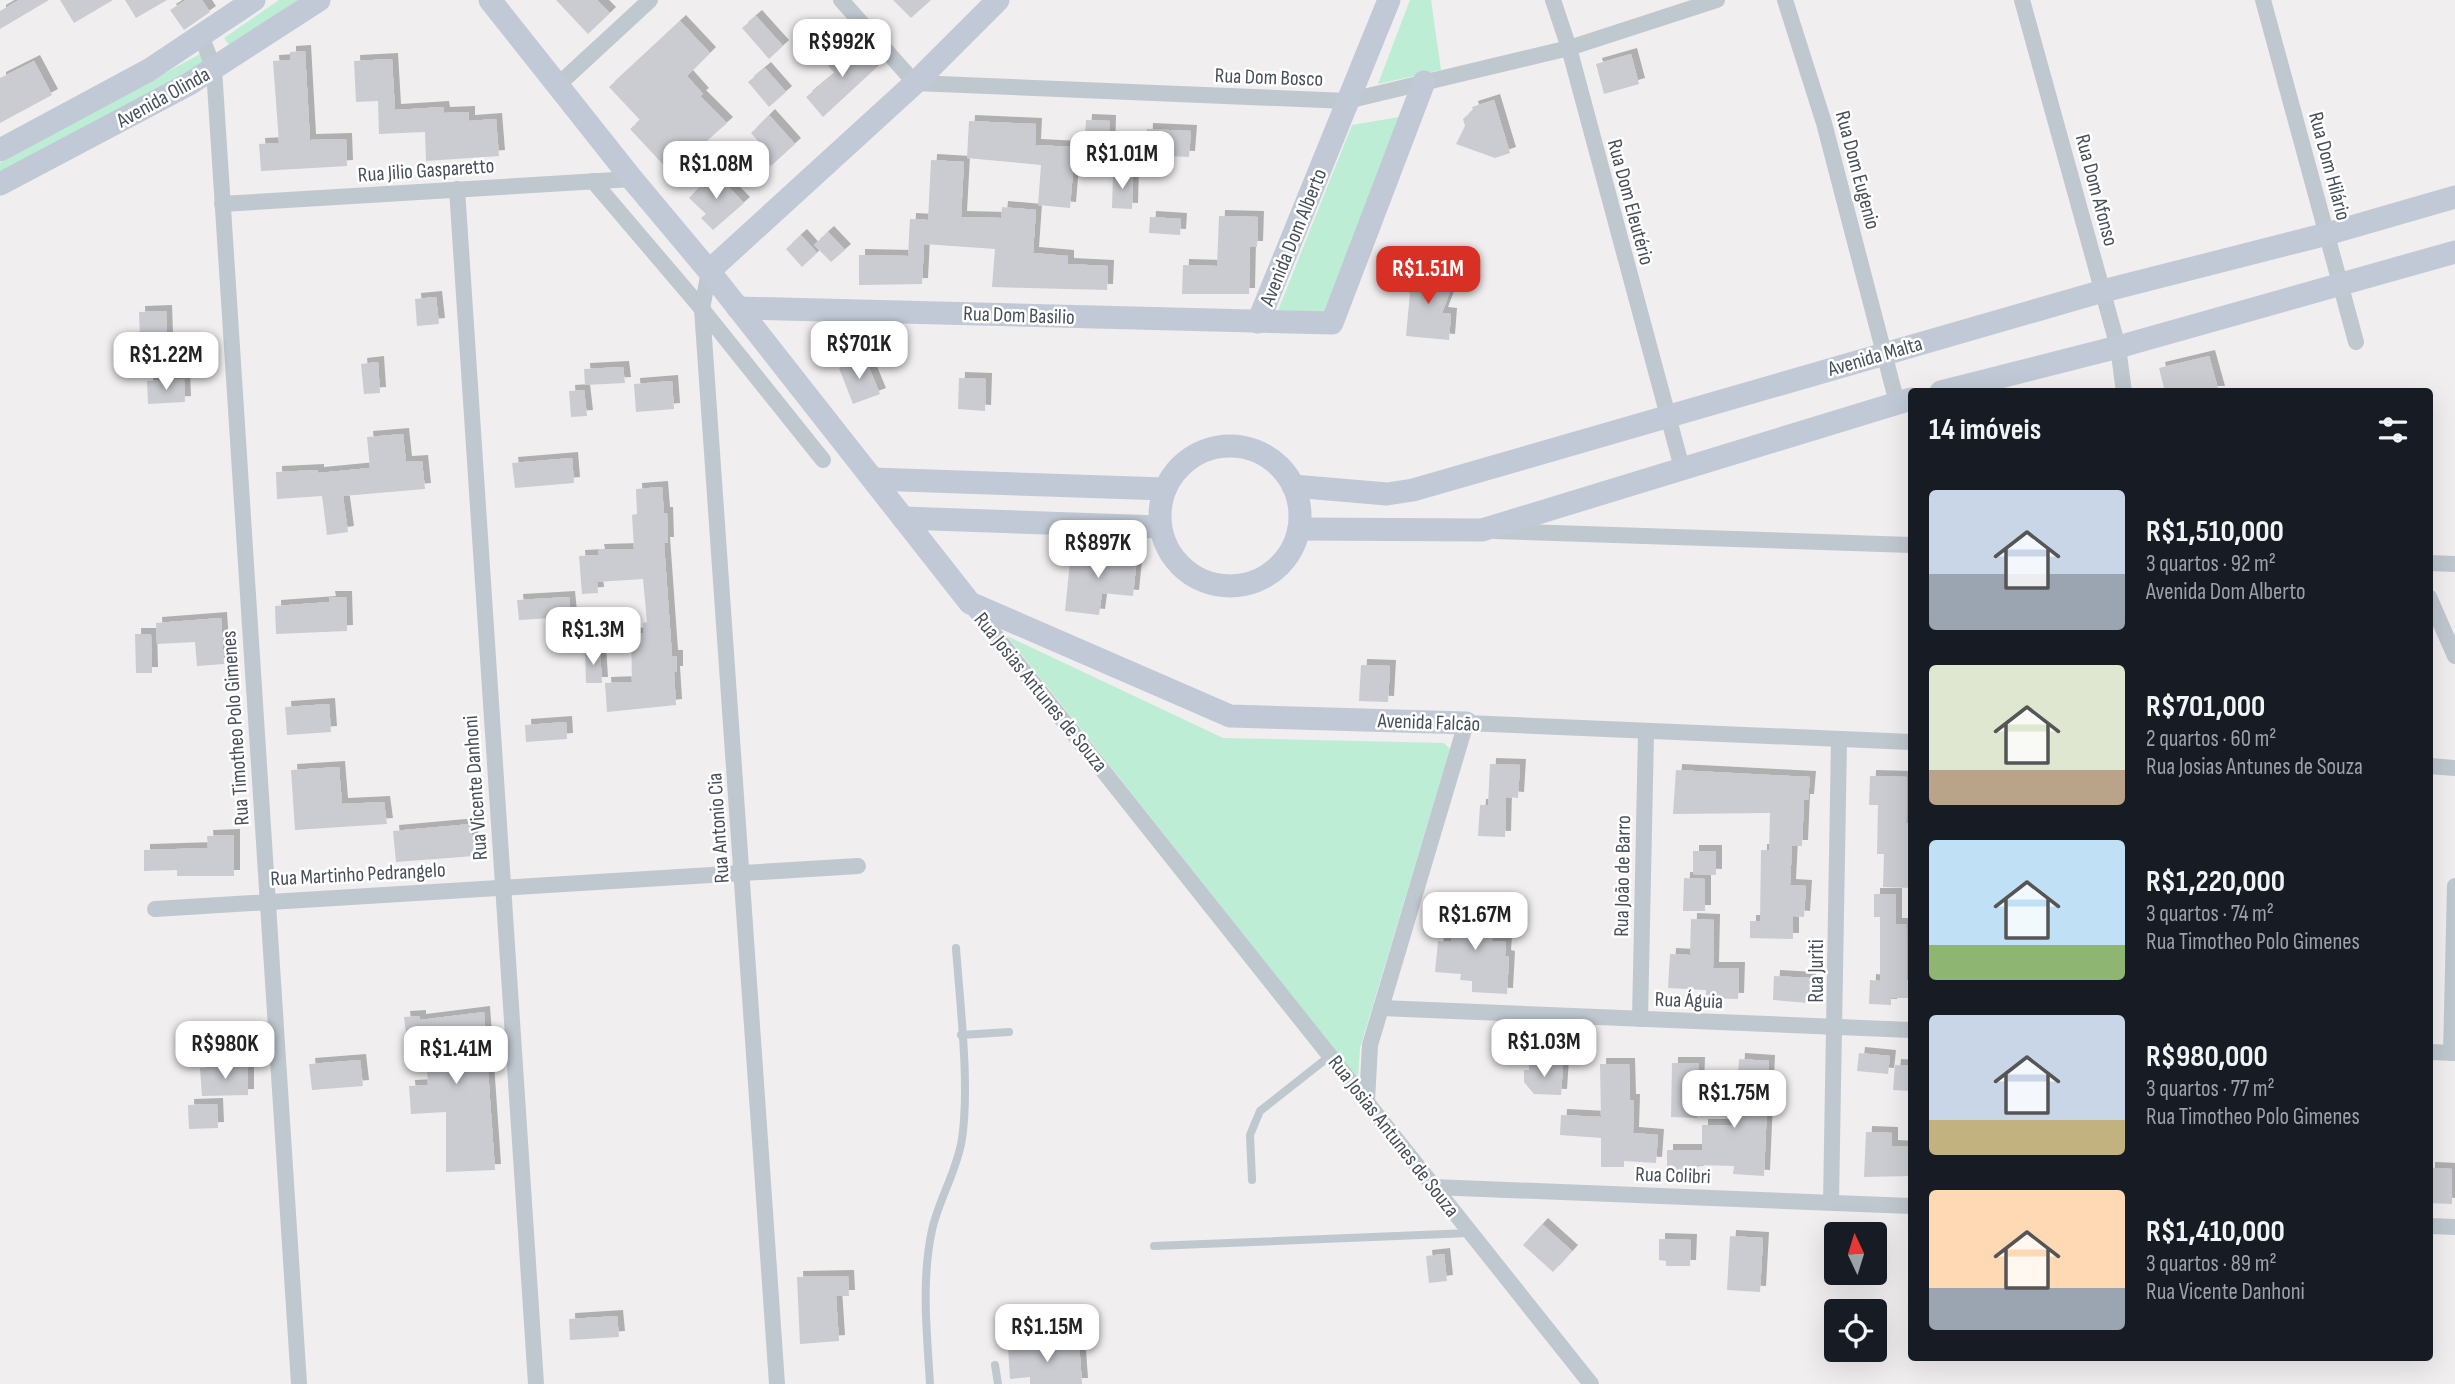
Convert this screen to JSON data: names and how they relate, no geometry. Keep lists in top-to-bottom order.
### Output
{
  "streets": {
    "street": [
      "Rua Dom Bosco",
      "Avenida Olinda",
      "Rua Dom Hilário",
      "Rua Jilio Gasparetto",
      "Rua Dom Eugenio",
      "Rua Dom Afonso",
      "Rua Dom Eleutério",
      "Avenida Dom Alberto",
      "Rua Dom Basilio",
      "Avenida Malta",
      "Rua Josias Antunes de Souza",
      "Avenida Falcão",
      "Rua Timotheo Polo Gimenes",
      "Rua Vicente Danhoni",
      "Rua Antonio Cia",
      "Rua Martinho Pedrangelo",
      "Rua João de Barro",
      "Rua Juriti",
      "Rua Águia",
      "Rua Colibri"
    ]
  },
  "crossings": [
    ["Rua Dom Bosco", "Rua Dom Eleutério"],
    ["Rua Dom Bosco", "Avenida Dom Alberto"],
    ["Avenida Olinda", "Rua Timotheo Polo Gimenes"],
    ["Rua Dom Hilário", "Avenida Malta"],
    ["Rua Jilio Gasparetto", "Rua Josias Antunes de Souza"],
    ["Rua Jilio Gasparetto", "Rua Timotheo Polo Gimenes"],
    ["Rua Jilio Gasparetto", "Rua Vicente Danhoni"],
    ["Rua Dom Eugenio", "Avenida Malta"],
    ["Rua Dom Afonso", "Avenida Malta"],
    ["Rua Dom Eleutério", "Avenida Malta"],
    ["Avenida Dom Alberto", "Rua Dom Basilio"],
    ["Rua Dom Basilio", "Rua Josias Antunes de Souza"],
    ["Rua Josias Antunes de Souza", "Avenida Falcão"],
    ["Rua Josias Antunes de Souza", "Rua Antonio Cia"],
    ["Rua Josias Antunes de Souza", "Rua Colibri"],
    ["Avenida Falcão", "Rua João de Barro"],
    ["Avenida Falcão", "Rua Juriti"],
    ["Rua Timotheo Polo Gimenes", "Rua Martinho Pedrangelo"],
    ["Rua Vicente Danhoni", "Rua Martinho Pedrangelo"],
    ["Rua Antonio Cia", "Rua Martinho Pedrangelo"],
    ["Rua João de Barro", "Rua Águia"],
    ["Rua Juriti", "Rua Águia"],
    ["Rua Juriti", "Rua Colibri"]
  ],
  "north": "top",
  "page": {
    "price": [
      "R$992K",
      "R$1.01M",
      "R$1.08M",
      "R$1.51M",
      "R$701K",
      "R$1.22M",
      "R$897K",
      "R$1.3M",
      "R$1.67M",
      "R$1.03M",
      "R$980K",
      "R$1.41M",
      "R$1.75M",
      "R$1.15M"
    ],
    "heading": "14 imóveis",
    "list": [
      {
        "name": "R$1,510,000",
        "note": "3 quartos · 92 m² · Avenida Dom Alberto"
      },
      {
        "name": "R$701,000",
        "note": "2 quartos · 60 m² · Rua Josias Antunes de Souza"
      },
      {
        "name": "R$1,220,000",
        "note": "3 quartos · 74 m² · Rua Timotheo Polo Gimenes"
      },
      {
        "name": "R$980,000",
        "note": "3 quartos · 77 m² · Rua Timotheo Polo Gimenes"
      },
      {
        "name": "R$1,410,000",
        "note": "3 quartos · 89 m² · Rua Vicente Danhoni"
      }
    ]
  }
}
